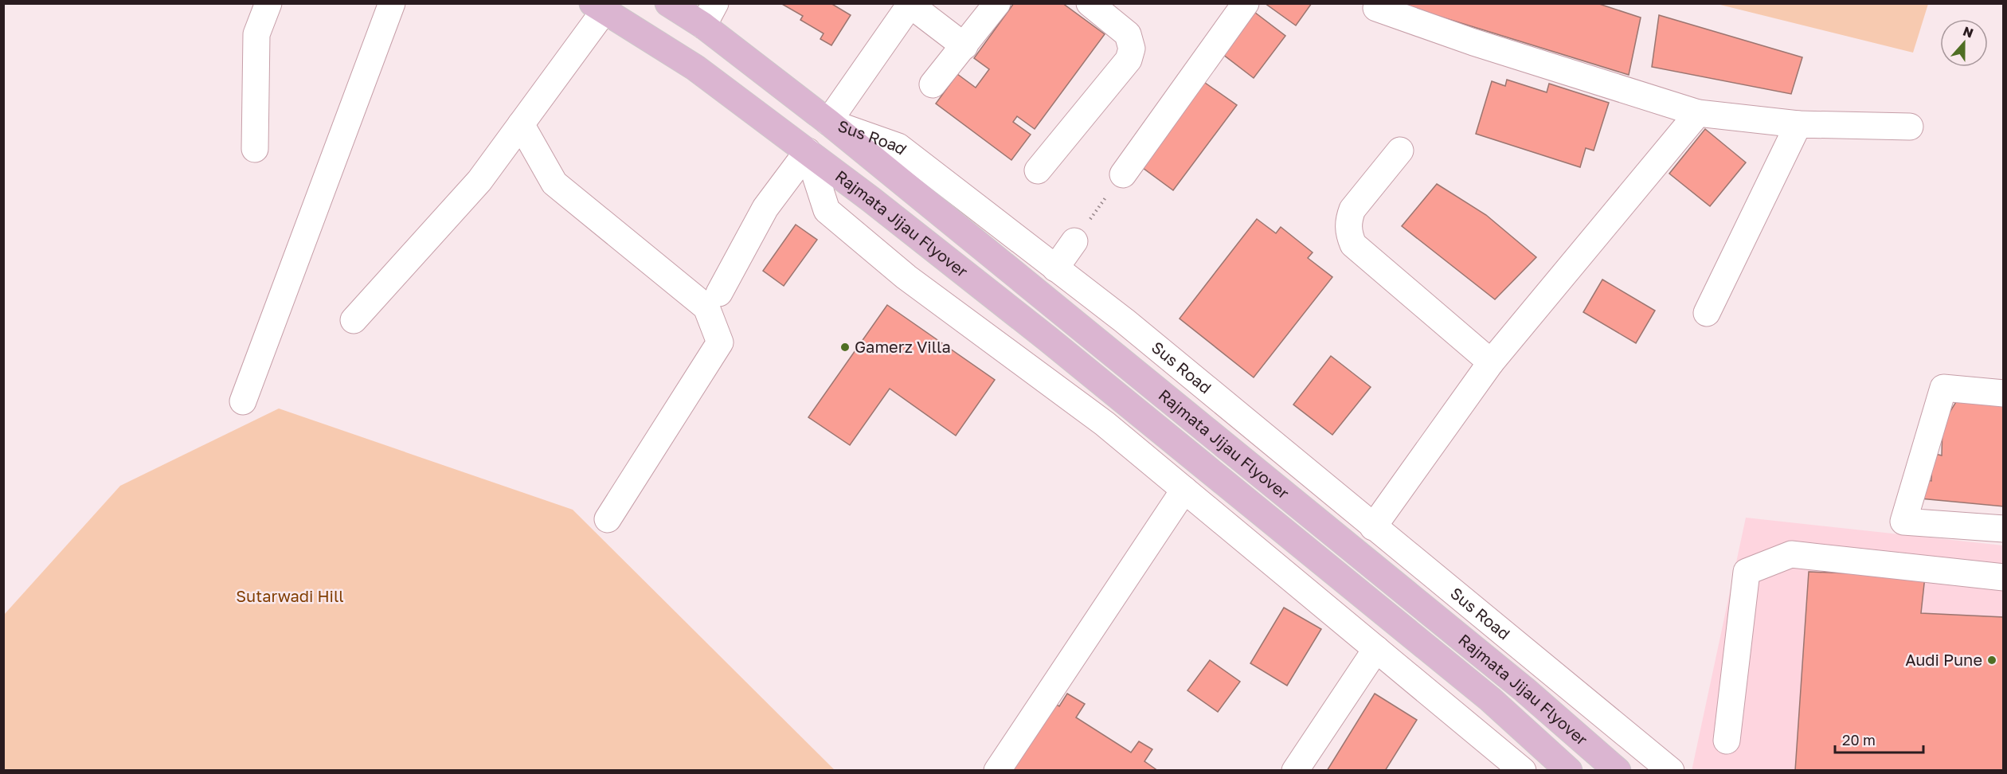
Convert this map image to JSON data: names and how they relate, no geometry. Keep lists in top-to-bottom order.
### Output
{
  "streets": {
    "main road": ["Sus Road", "Rajmata Jijau Flyover"]
  },
  "crossings": [
    ["Sus Road", "Rajmata Jijau Flyover"]
  ],
  "parks": ["Sutarwadi Hill"],
  "places": ["Gamerz Villa", "Audi Pune"],
  "scale_bar": "20 m",
  "north": "top"
}
